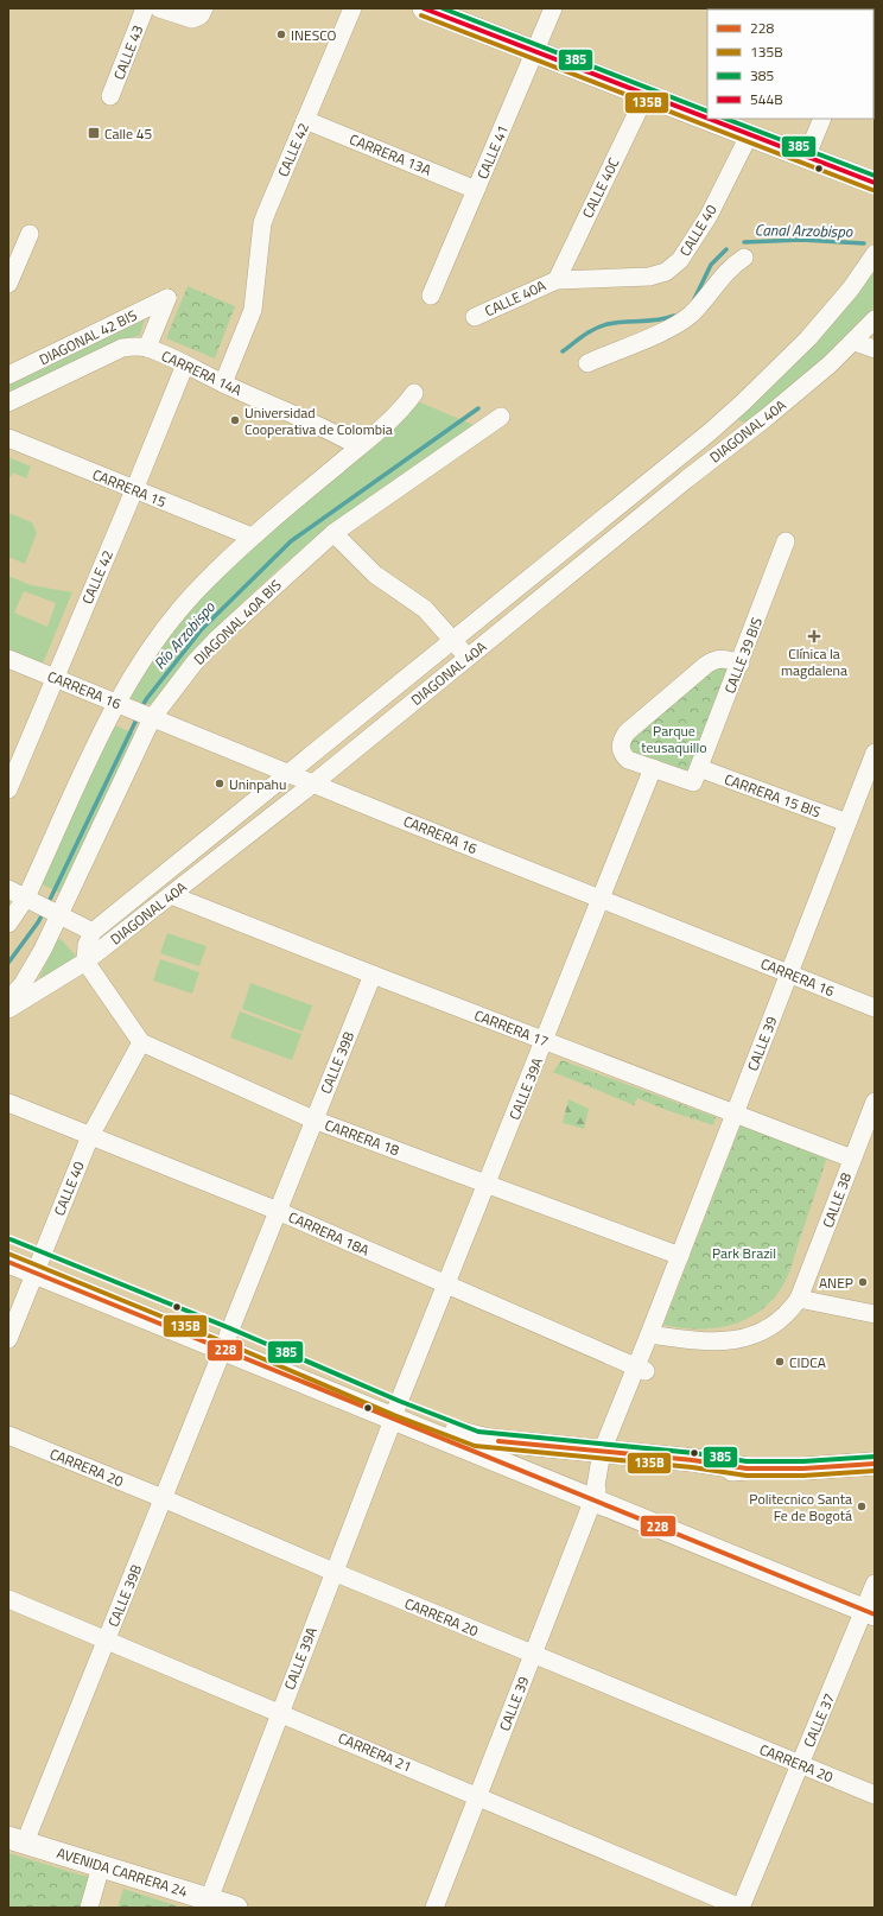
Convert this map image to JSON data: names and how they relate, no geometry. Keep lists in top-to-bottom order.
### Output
{
  "streets": {
    "main road": ["AVENIDA CARRERA 24"],
    "street": [
      "CALLE 43",
      "CALLE 42",
      "CALLE 41",
      "CARRERA 13A",
      "CALLE 40C",
      "CALLE 40",
      "CALLE 40A",
      "DIAGONAL 42 BIS",
      "CARRERA 14A",
      "DIAGONAL 40A",
      "CARRERA 15",
      "DIAGONAL 40A BIS",
      "CALLE 39 BIS",
      "CARRERA 16",
      "CARRERA 15 BIS",
      "CARRERA 17",
      "CALLE 39",
      "CALLE 39B",
      "CALLE 39A",
      "CARRERA 18",
      "CALLE 38",
      "CARRERA 18A",
      "CARRERA 20",
      "CALLE 37",
      "CARRERA 21"
    ]
  },
  "crossings": [
    ["CALLE 42", "CARRERA 13A"],
    ["CALLE 42", "CARRERA 14A"],
    ["CALLE 42", "CARRERA 15"],
    ["CALLE 42", "CARRERA 16"],
    ["CALLE 41", "CARRERA 13A"],
    ["CALLE 40C", "CALLE 40"],
    ["CALLE 40C", "CALLE 40A"],
    ["CALLE 40", "CALLE 40A"],
    ["CALLE 40", "CARRERA 18"],
    ["CALLE 40", "CARRERA 18A"],
    ["DIAGONAL 42 BIS", "CARRERA 14A"],
    ["DIAGONAL 40A", "CARRERA 16"],
    ["DIAGONAL 40A", "CARRERA 17"],
    ["DIAGONAL 40A BIS", "CARRERA 16"],
    ["CALLE 39 BIS", "CARRERA 15 BIS"],
    ["CARRERA 16", "CALLE 39"],
    ["CARRERA 16", "CALLE 39A"],
    ["CARRERA 15 BIS", "CALLE 39"],
    ["CARRERA 17", "CALLE 39"],
    ["CARRERA 17", "CALLE 39B"],
    ["CARRERA 17", "CALLE 39A"],
    ["CARRERA 17", "CALLE 38"],
    ["CALLE 39", "CARRERA 18"],
    ["CALLE 39", "CALLE 38"],
    ["CALLE 39", "CARRERA 18A"],
    ["CALLE 39", "CARRERA 20"],
    ["CALLE 39", "CARRERA 21"],
    ["CALLE 39B", "CARRERA 18"],
    ["CALLE 39B", "CARRERA 18A"],
    ["CALLE 39B", "CARRERA 20"],
    ["CALLE 39B", "CARRERA 21"],
    ["CALLE 39B", "AVENIDA CARRERA 24"],
    ["CALLE 39A", "CARRERA 18"],
    ["CALLE 39A", "CARRERA 18A"],
    ["CALLE 39A", "CARRERA 20"],
    ["CALLE 39A", "CARRERA 21"],
    ["CALLE 39A", "AVENIDA CARRERA 24"],
    ["CARRERA 20", "CALLE 37"],
    ["CALLE 37", "CARRERA 21"]
  ],
  "water": ["Canal Arzobispo", "Río Arzobispo"],
  "parks": ["Parque teusaquillo", "Park Brazil"],
  "places": {
    "other": [
      "INESCO",
      "Universidad Cooperativa de Colombia",
      "Uninpahu",
      "ANEP",
      "CIDCA",
      "Politecnico Santa Fe de Bogotá"
    ],
    "transit": ["Calle 45"],
    "health": ["Clínica la magdalena"]
  },
  "lines": [
    "transit line 385",
    "transit line 544B",
    "transit line 135B",
    "transit line 228"
  ],
  "legend": [
    "228",
    "135B",
    "385",
    "544B"
  ]
}
